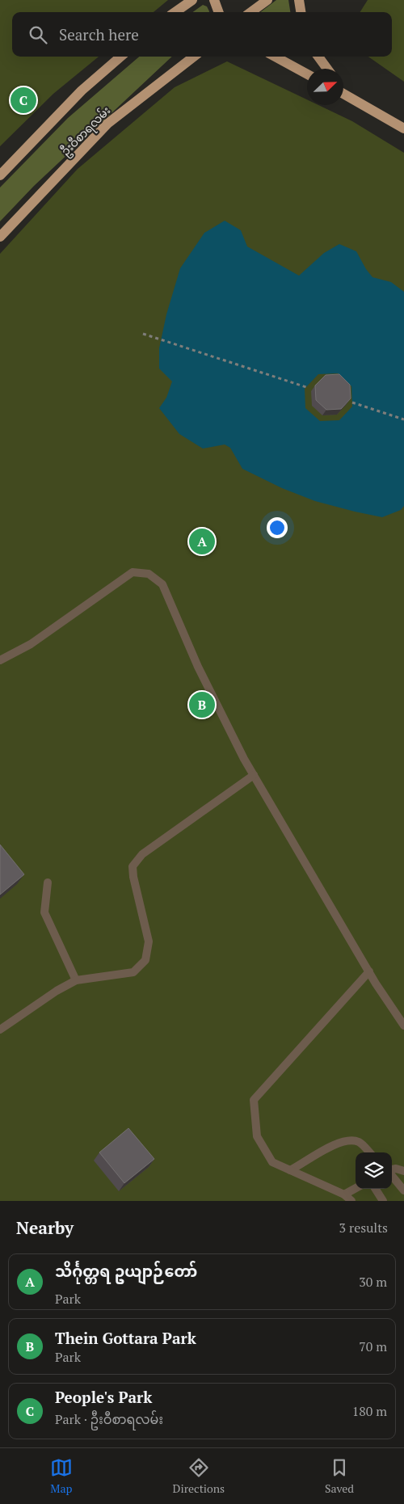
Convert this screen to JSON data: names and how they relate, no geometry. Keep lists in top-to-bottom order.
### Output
{
  "streets": {
    "main road": ["ဦးဝီစာရလမ်း"]
  },
  "north": "top right",
  "page": {
    "search": "Search here",
    "pins": ["C", "A", "B"],
    "heading": ["Nearby", "3 results"],
    "list": [
      {
        "mark": "A",
        "name": "သိင်္ဂုတ္တရ ဥယျာဉ်တော်",
        "note": "Park",
        "value": "30 m"
      },
      {
        "mark": "B",
        "name": "Thein Gottara Park",
        "note": "Park",
        "value": "70 m"
      },
      {
        "mark": "C",
        "name": "People's Park",
        "note": "Park · ဦးဝီစာရလမ်း",
        "value": "180 m"
      }
    ],
    "nav": ["Map", "Directions", "Saved"]
  }
}
